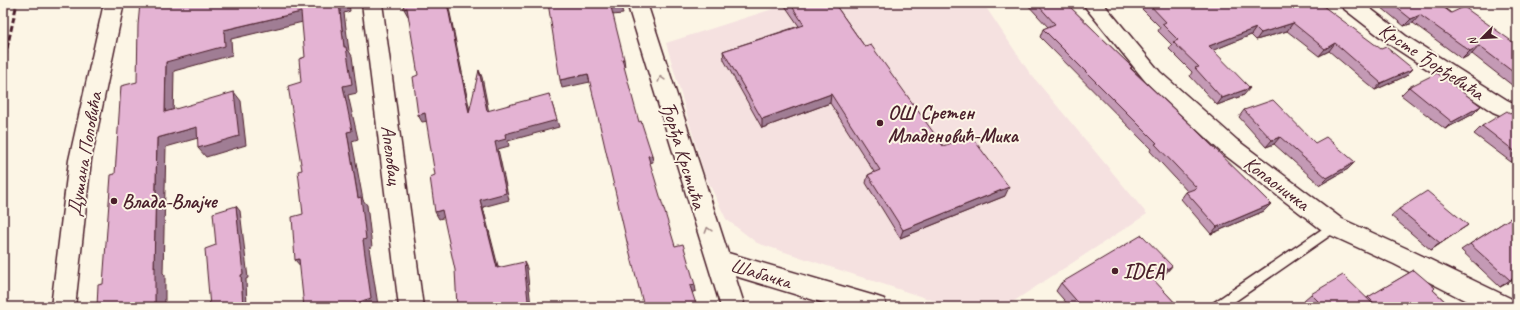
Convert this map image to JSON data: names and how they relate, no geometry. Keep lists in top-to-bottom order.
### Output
{
  "streets": {
    "street": [
      "Крсте Ђорђевића",
      "Душана Поповића",
      "Апеловац",
      "Ђорђа Крстића",
      "Копаоничка",
      "Шабачка"
    ]
  },
  "crossings": [
    ["Ђорђа Крстића", "Шабачка"]
  ],
  "one_way": ["Ђорђа Крстића"],
  "places": ["ОШ Сретен Младеновић-Мика", "Влада-Влајче", "IDEA"],
  "north": "bottom left"
}
